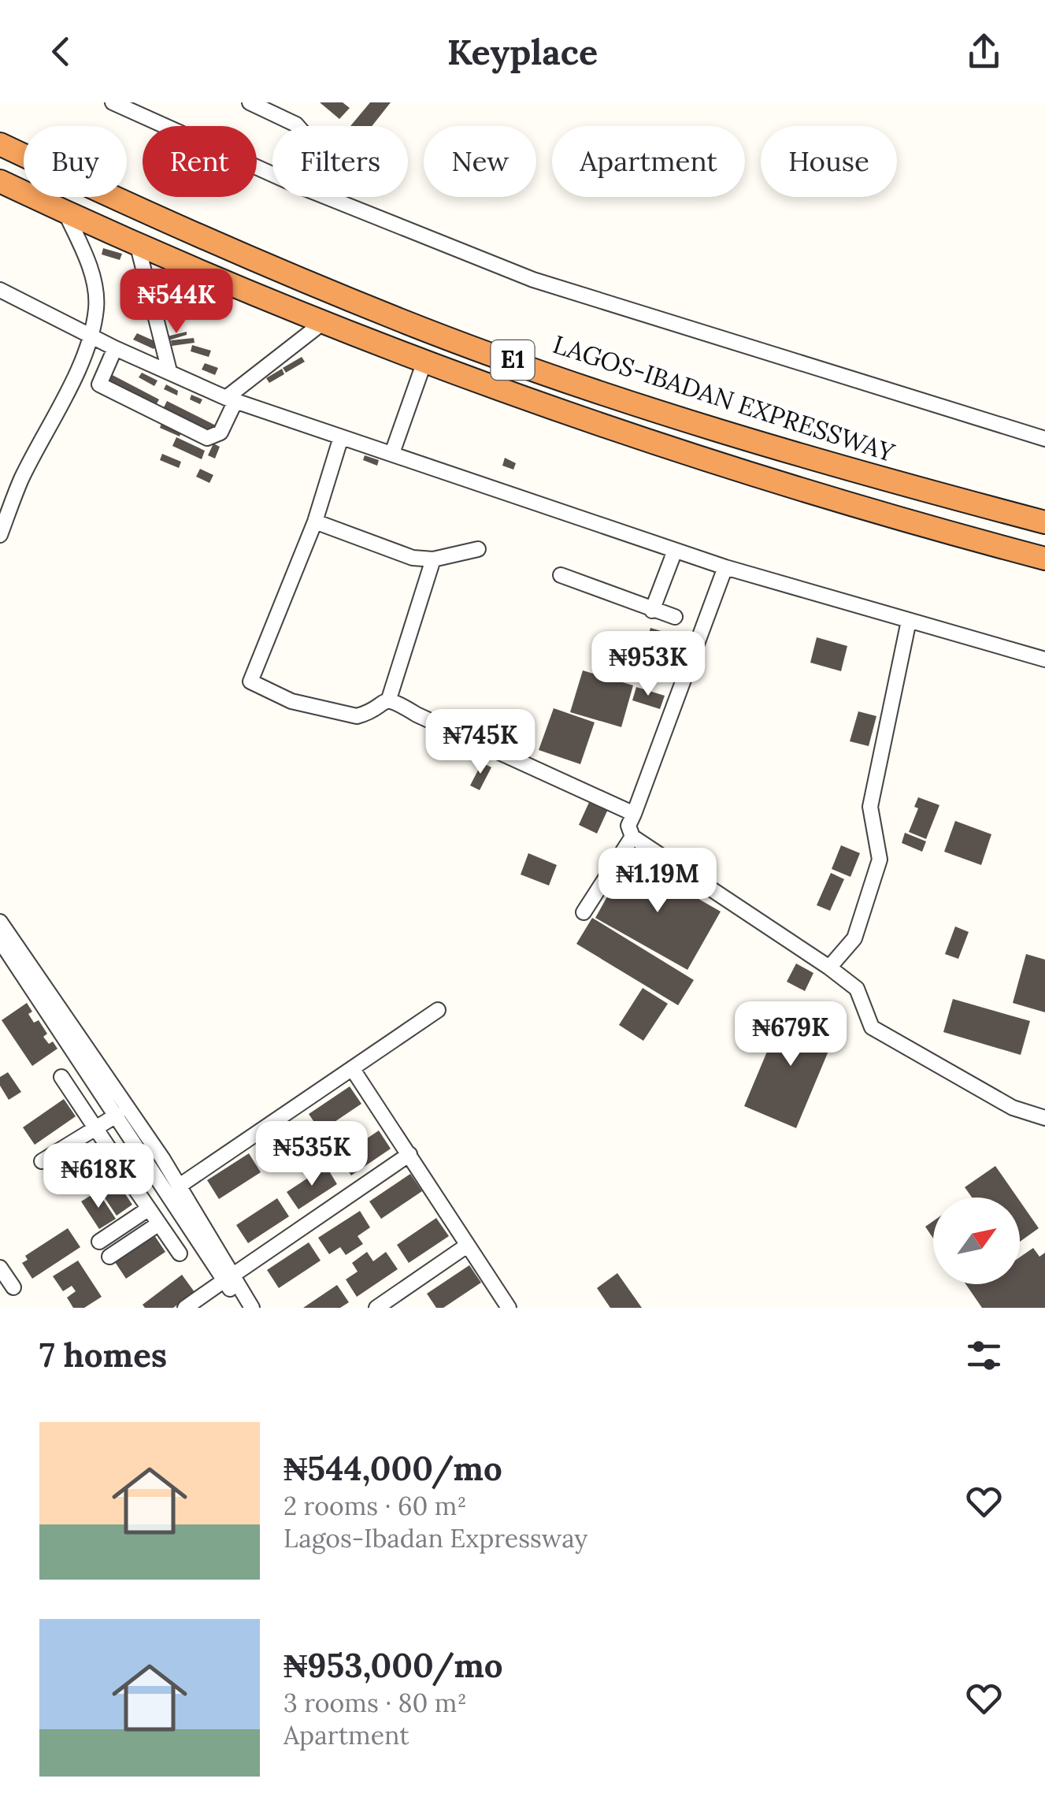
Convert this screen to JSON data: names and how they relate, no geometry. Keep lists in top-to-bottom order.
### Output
{
  "streets": {
    "highway": ["E1", "LAGOS-IBADAN EXPRESSWAY"]
  },
  "north": "top right",
  "page": {
    "header": "Keyplace",
    "chip": [
      "Buy",
      "Rent",
      "Filters",
      "New",
      "Apartment",
      "House"
    ],
    "price": [
      "₦544K",
      "₦953K",
      "₦745K",
      "₦1.19M",
      "₦679K",
      "₦535K",
      "₦618K"
    ],
    "heading": "7 homes",
    "list": [
      {
        "name": "₦544,000/mo",
        "note": "2 rooms · 60 m² · Lagos-Ibadan Expressway"
      },
      {
        "name": "₦953,000/mo",
        "note": "3 rooms · 80 m² · Apartment"
      }
    ]
  }
}
